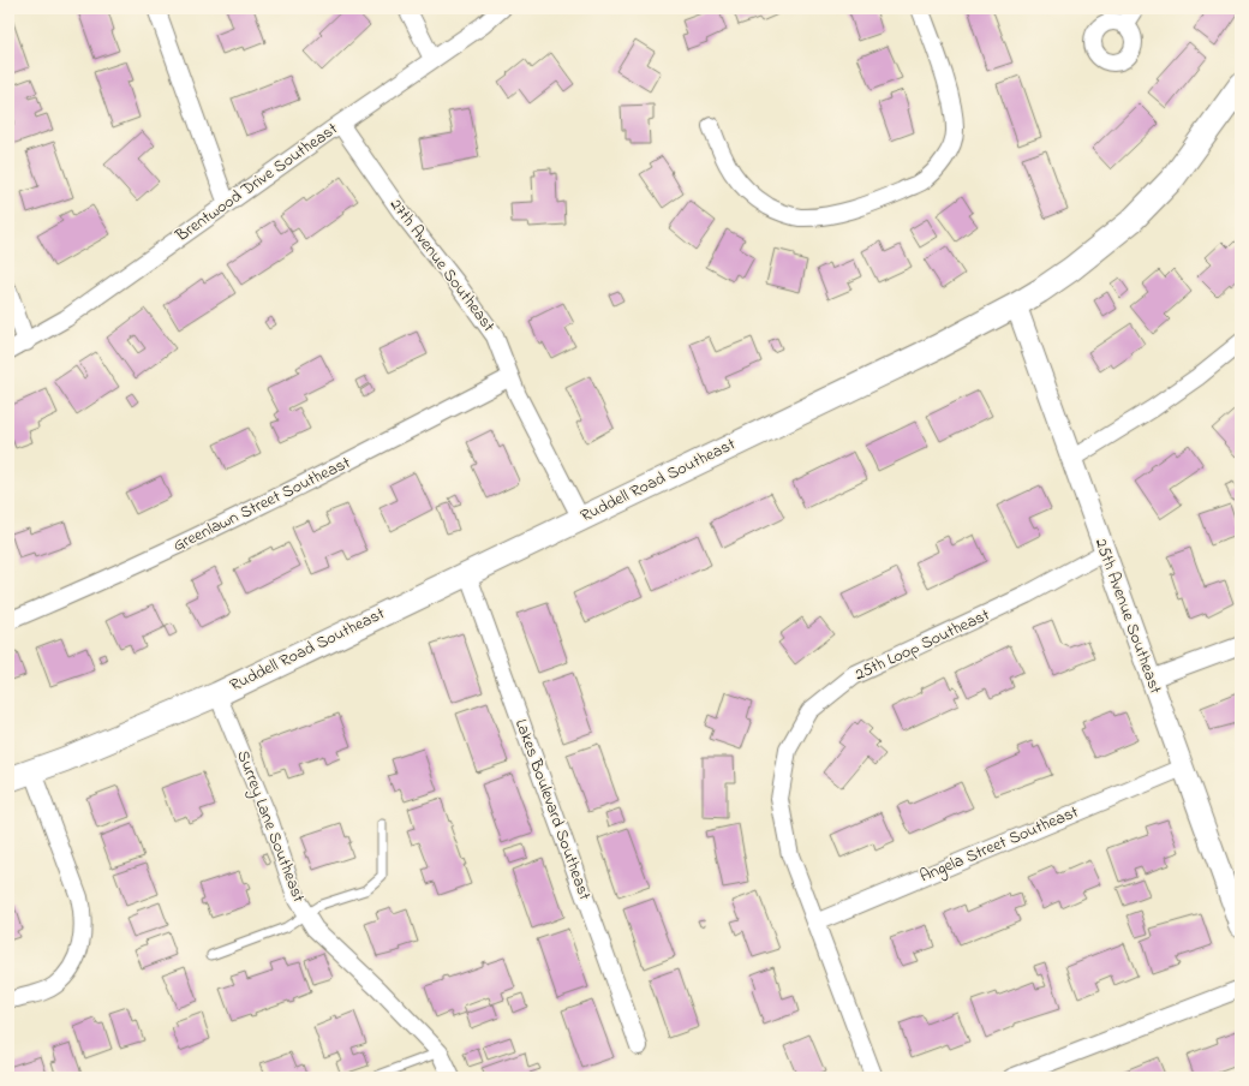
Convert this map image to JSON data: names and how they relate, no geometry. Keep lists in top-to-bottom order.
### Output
{
  "streets": {
    "main road": ["Ruddell Road Southeast"],
    "street": [
      "Brentwood Drive Southeast",
      "27th Avenue Southeast",
      "Greenlawn Street Southeast",
      "25th Avenue Southeast",
      "25th Loop Southeast",
      "Lakes Boulevard Southeast",
      "Surrey Lane Southeast",
      "Angela Street Southeast"
    ]
  },
  "crossings": [
    ["Brentwood Drive Southeast", "27th Avenue Southeast"],
    ["27th Avenue Southeast", "Ruddell Road Southeast"],
    ["27th Avenue Southeast", "Greenlawn Street Southeast"],
    ["Ruddell Road Southeast", "25th Avenue Southeast"],
    ["Ruddell Road Southeast", "Lakes Boulevard Southeast"],
    ["Ruddell Road Southeast", "Surrey Lane Southeast"],
    ["25th Avenue Southeast", "25th Loop Southeast"],
    ["25th Avenue Southeast", "Angela Street Southeast"],
    ["25th Loop Southeast", "Angela Street Southeast"]
  ]
}
